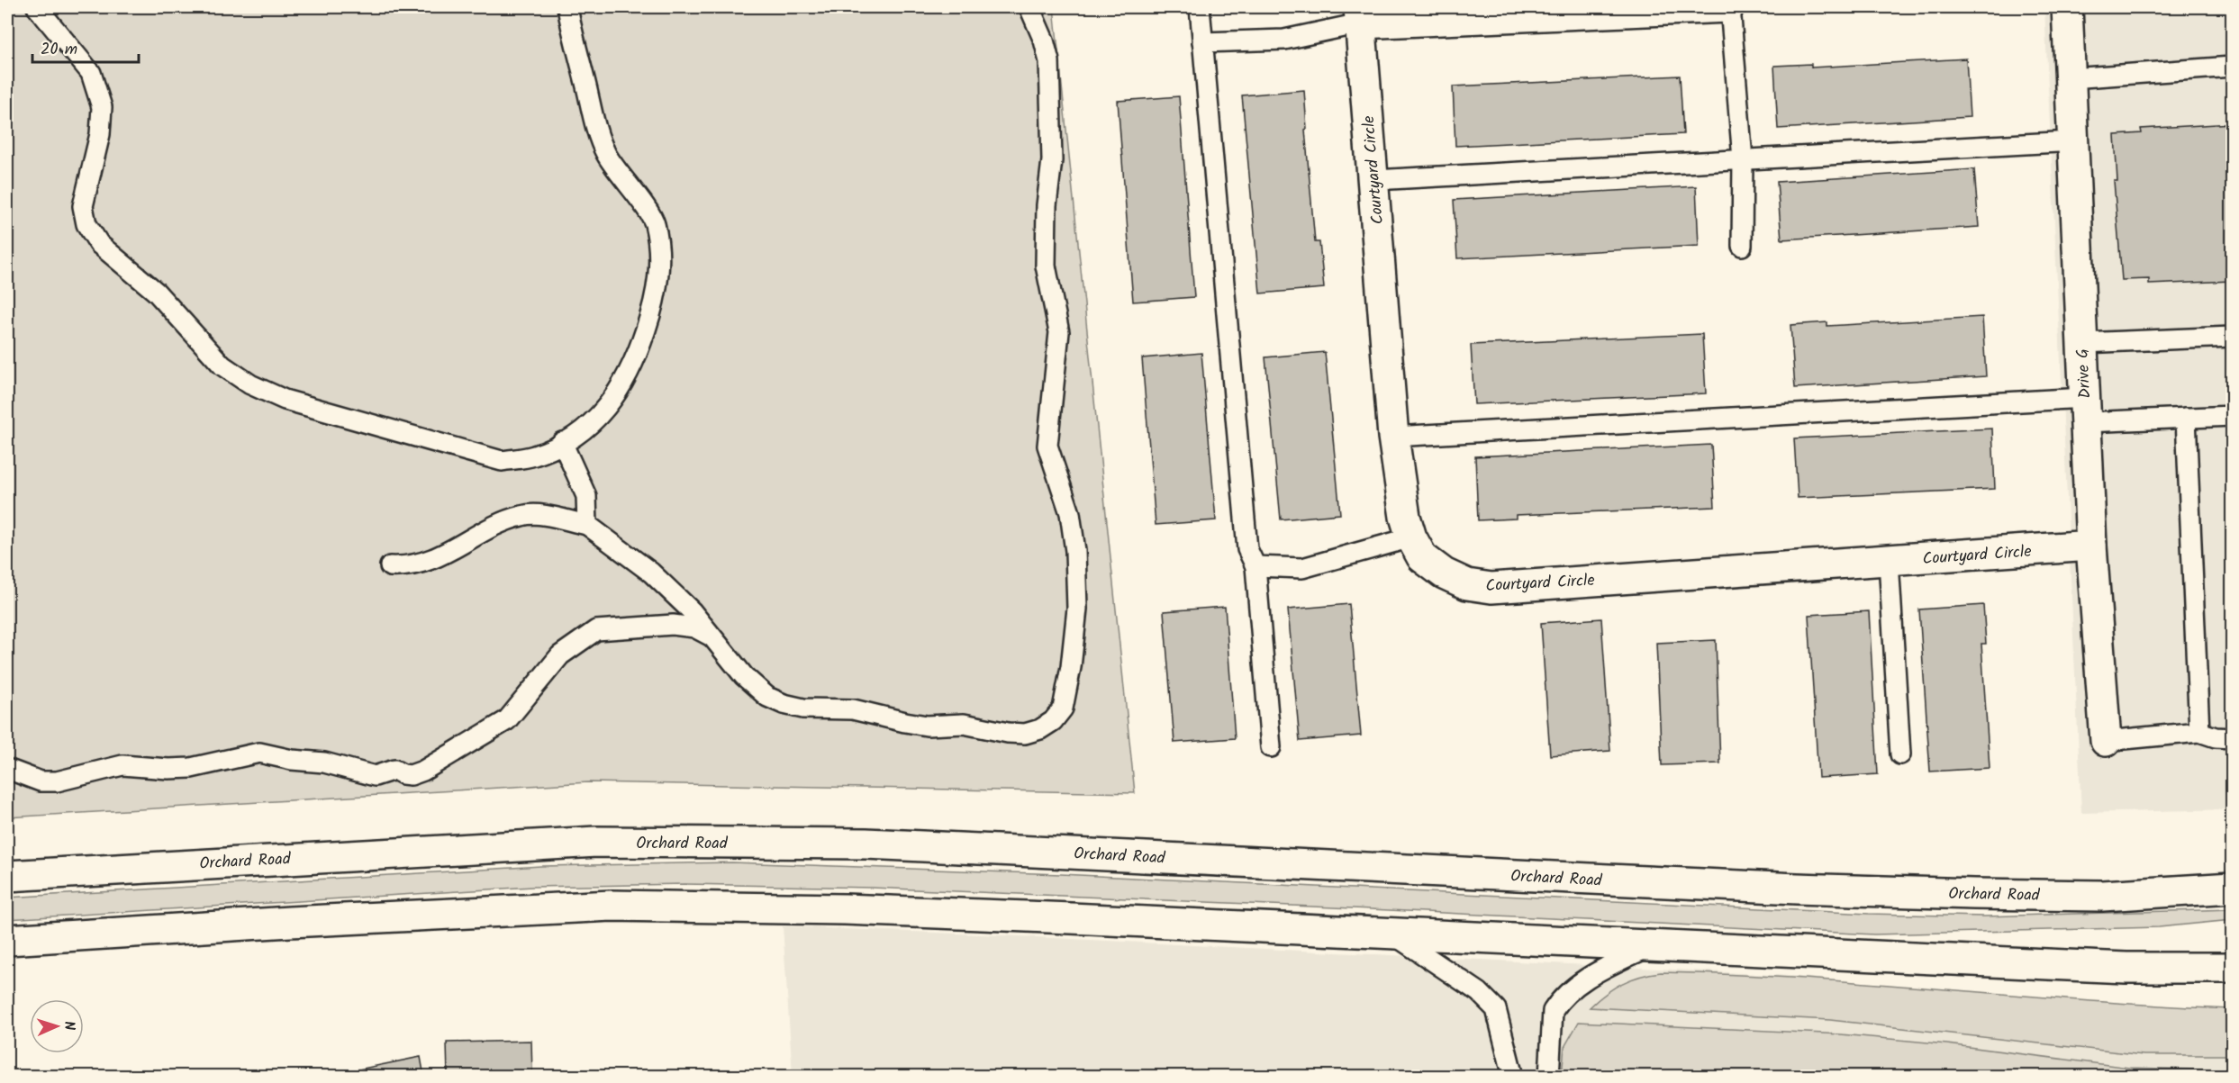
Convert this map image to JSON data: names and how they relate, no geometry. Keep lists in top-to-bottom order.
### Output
{
  "streets": {
    "main road": ["Courtyard Circle", "Drive G", "Orchard Road"]
  },
  "crossings": [
    ["Courtyard Circle", "Drive G"]
  ],
  "scale_bar": "20 m",
  "north": "right"
}
